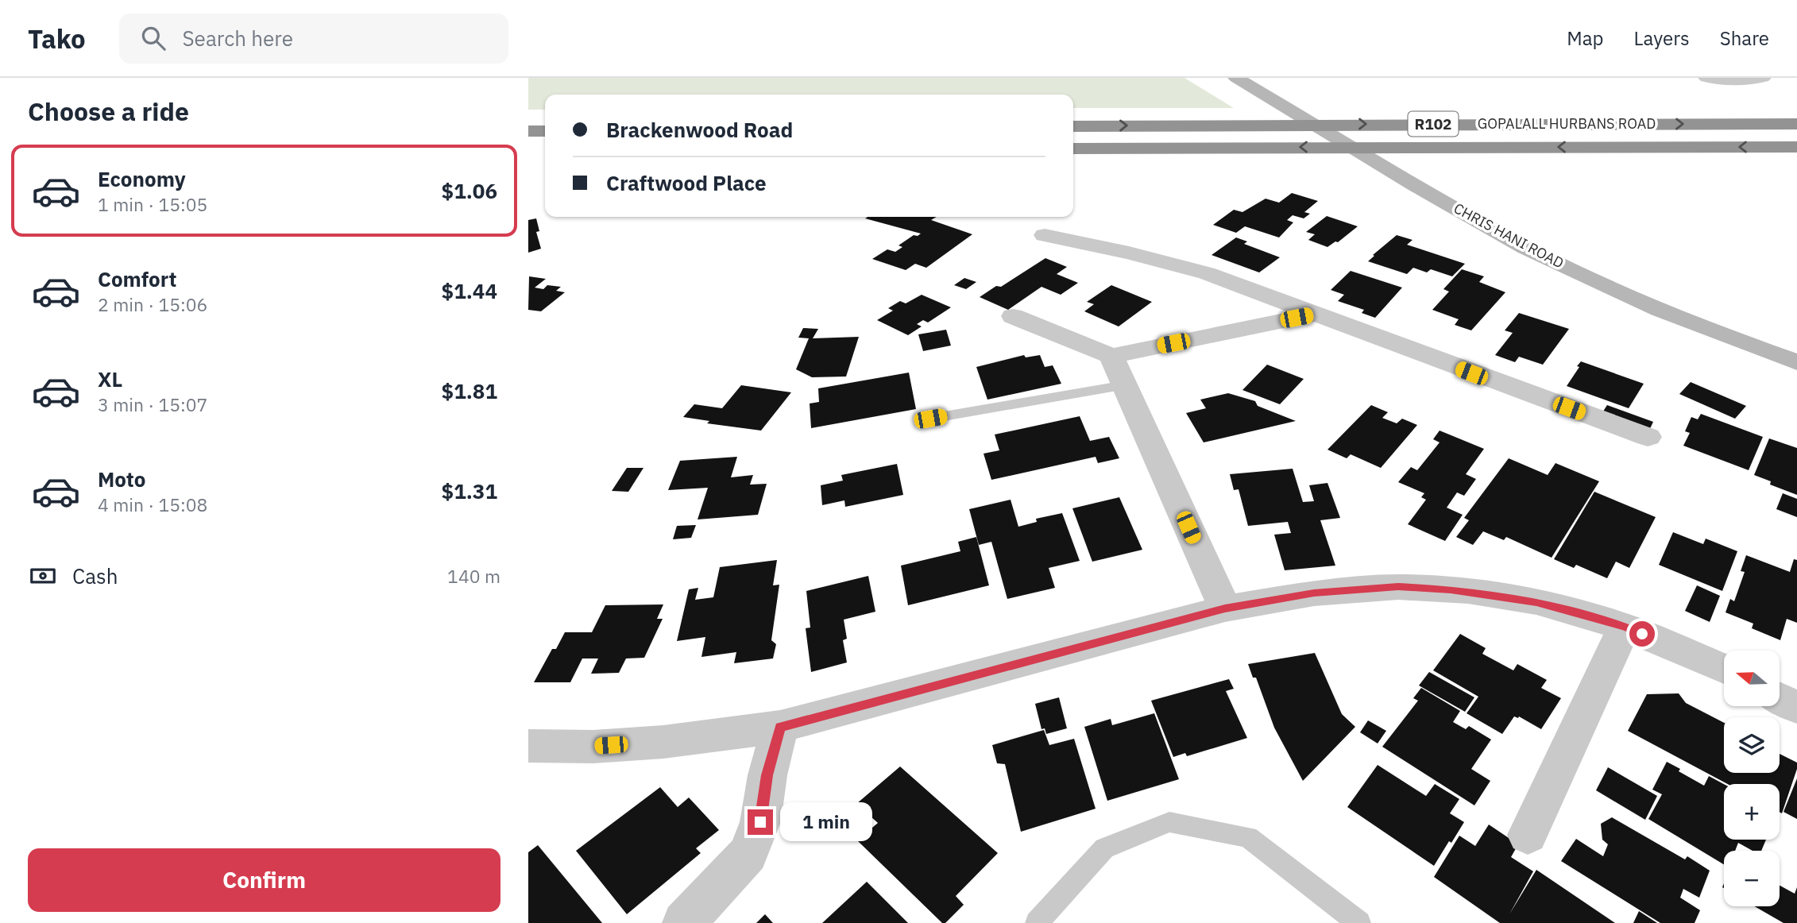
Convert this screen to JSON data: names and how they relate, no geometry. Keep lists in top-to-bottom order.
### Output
{
  "streets": {
    "highway": ["R102", "GOPALALL HURBANS ROAD"],
    "street": ["CHRIS HANI ROAD"]
  },
  "north": "left",
  "page": {
    "header": "Tako",
    "search": "Search here",
    "nav": ["Map", "Layers", "Share"],
    "heading": "Choose a ride",
    "banner": ["Brackenwood Road", "Craftwood Place"],
    "list": [
      {
        "name": "Economy",
        "note": "1 min · 15:05",
        "value": "$1.06"
      },
      {
        "name": "Comfort",
        "note": "2 min · 15:06",
        "value": "$1.44"
      },
      {
        "name": "XL",
        "note": "3 min · 15:07",
        "value": "$1.81"
      },
      {
        "name": "Moto",
        "note": "4 min · 15:08",
        "value": "$1.31"
      }
    ],
    "pay": ["Cash", "140 m"],
    "map_buttons": ["+", "−"],
    "bubble": "1 min",
    "buttons": "Confirm"
  }
}
